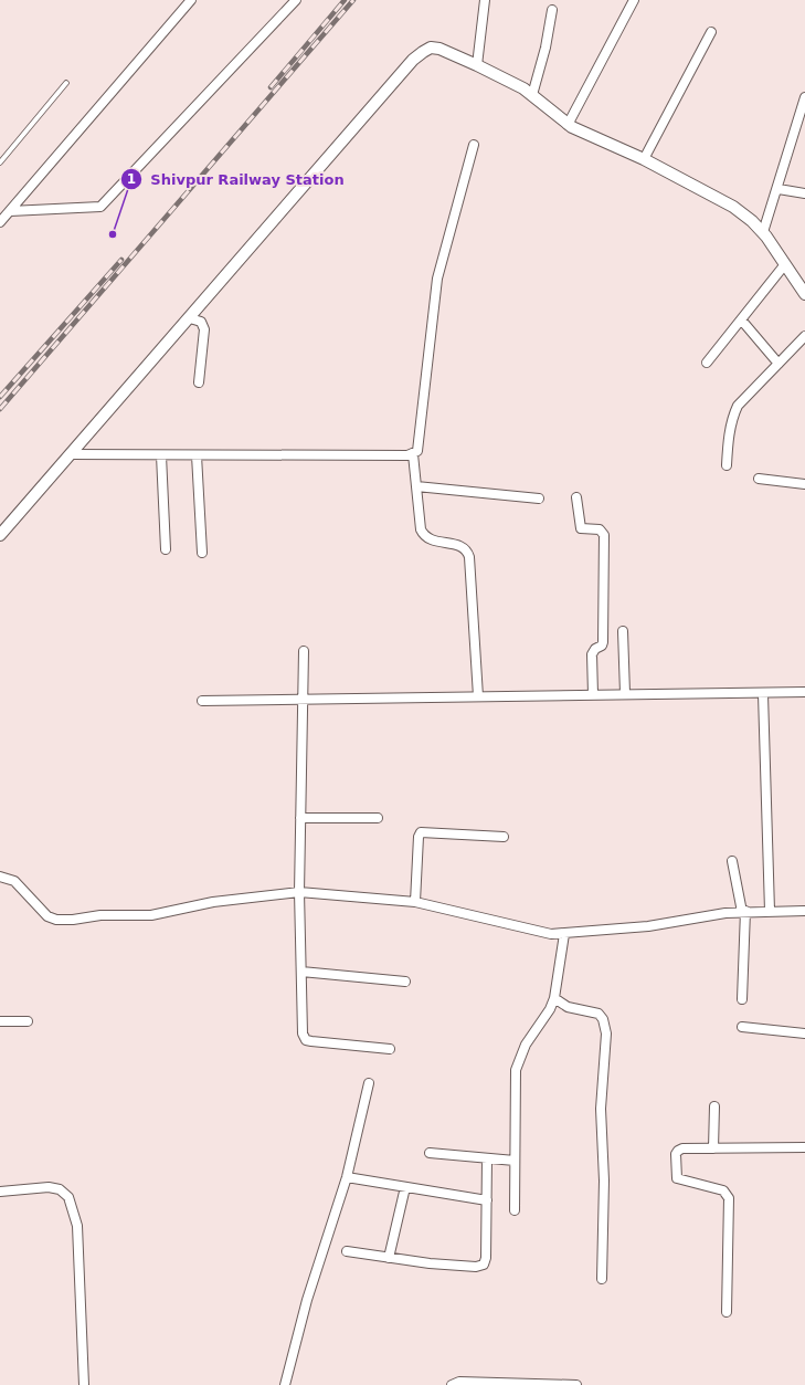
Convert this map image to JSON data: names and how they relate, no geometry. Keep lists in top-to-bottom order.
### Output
{
  "places": ["Shivpur Railway Station"]
}
